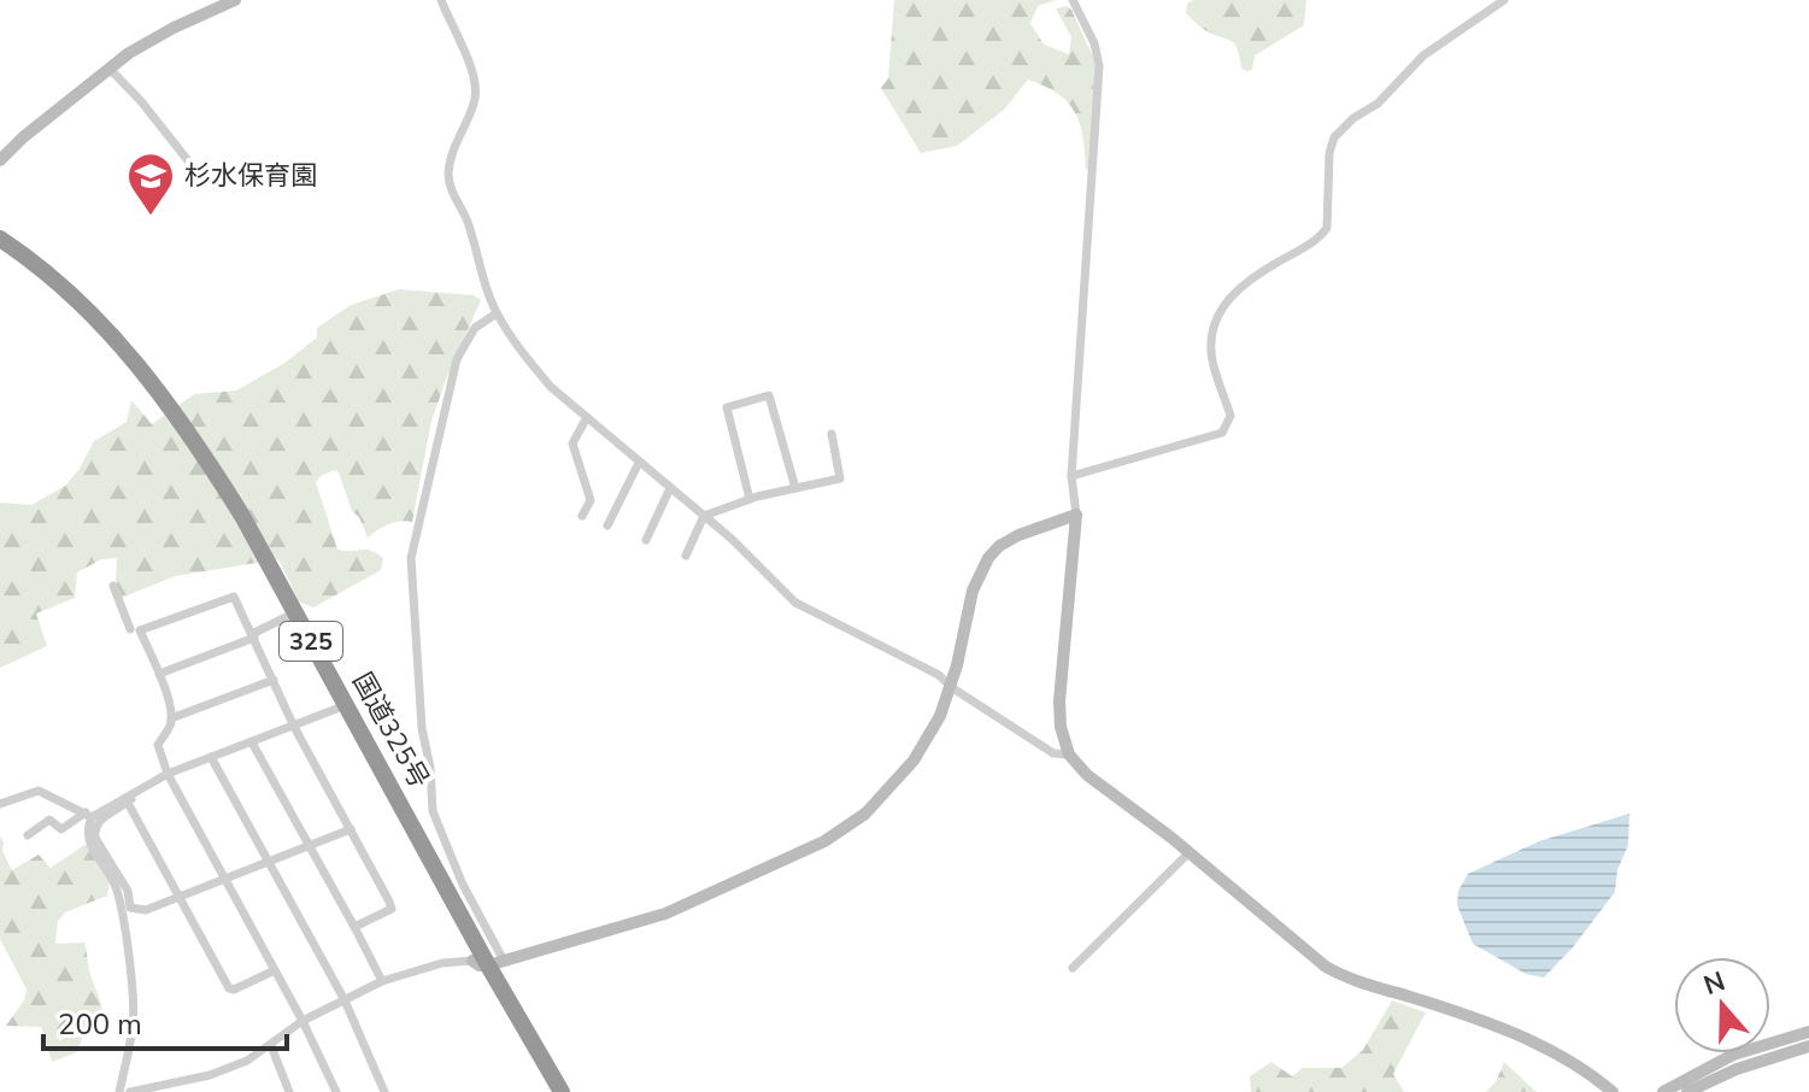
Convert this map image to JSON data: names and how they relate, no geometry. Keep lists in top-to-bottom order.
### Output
{
  "streets": {
    "highway": ["325", "国道325号"]
  },
  "places": {
    "school or university": ["杉水保育園"]
  },
  "scale_bar": "200 m",
  "north": "top"
}
